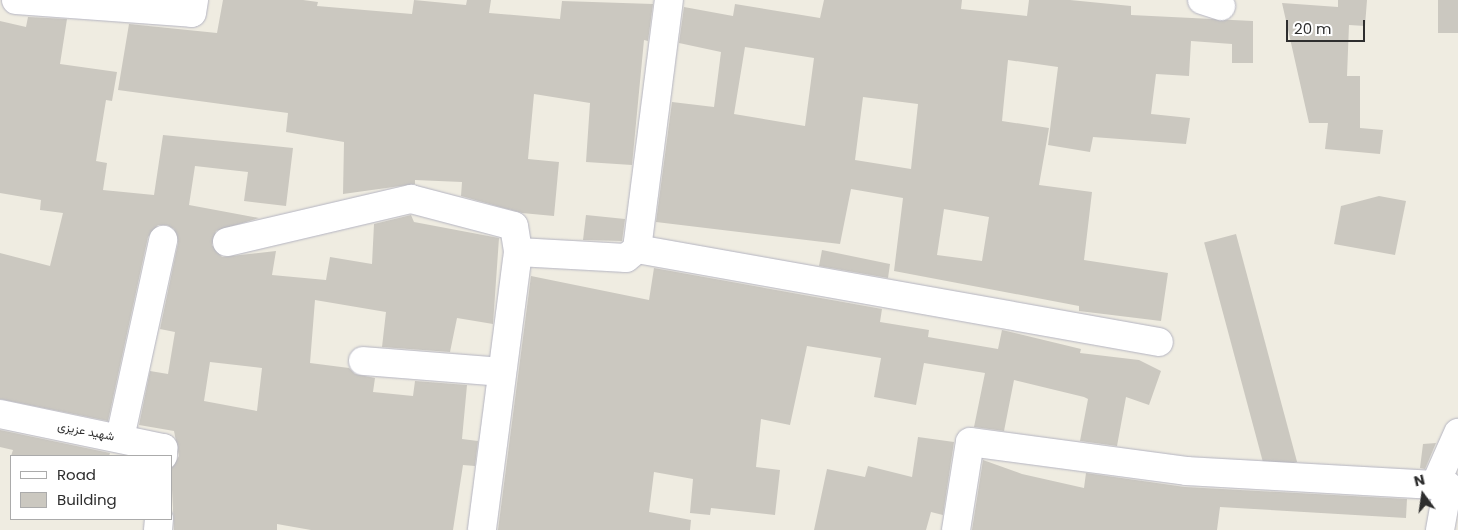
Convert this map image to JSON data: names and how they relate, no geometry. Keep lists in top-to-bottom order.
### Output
{
  "streets": {
    "street": ["شهید عزیزی"]
  },
  "legend": ["Road", "Building"],
  "scale_bar": "20 m",
  "north": "top"
}
